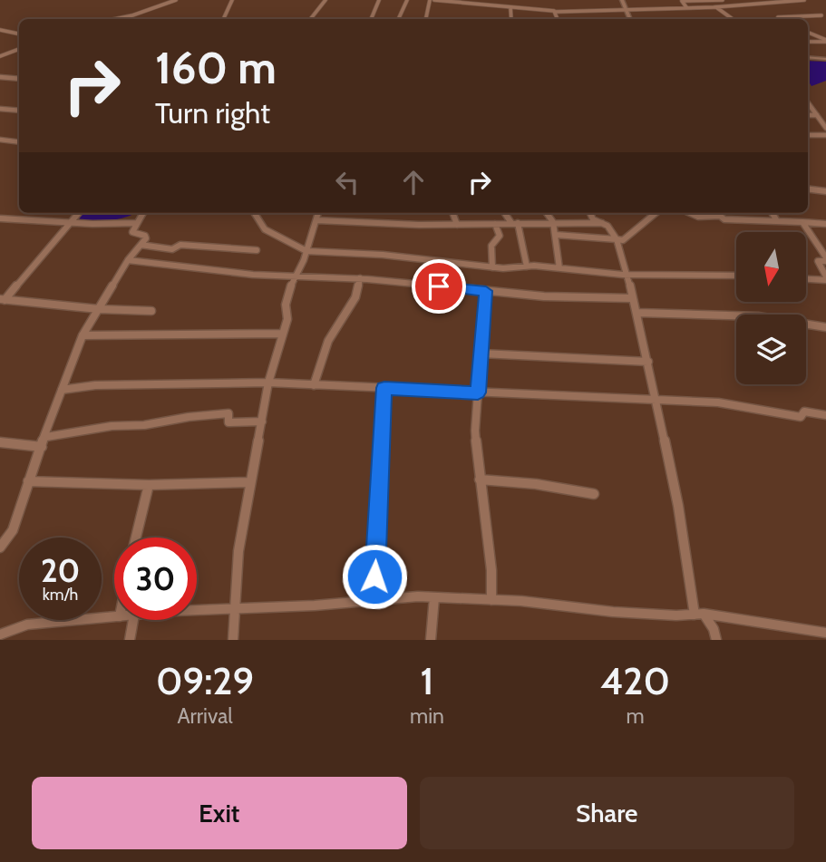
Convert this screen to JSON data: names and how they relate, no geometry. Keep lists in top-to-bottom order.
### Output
{
  "north": "bottom",
  "page": {
    "turn": ["160 m", "Turn right"],
    "speed": "20 km/h",
    "limit": "30",
    "eta": [
      "09:29",
      "Arrival",
      "1",
      "min",
      "420",
      "m"
    ],
    "buttons": ["Exit", "Share"]
  }
}
